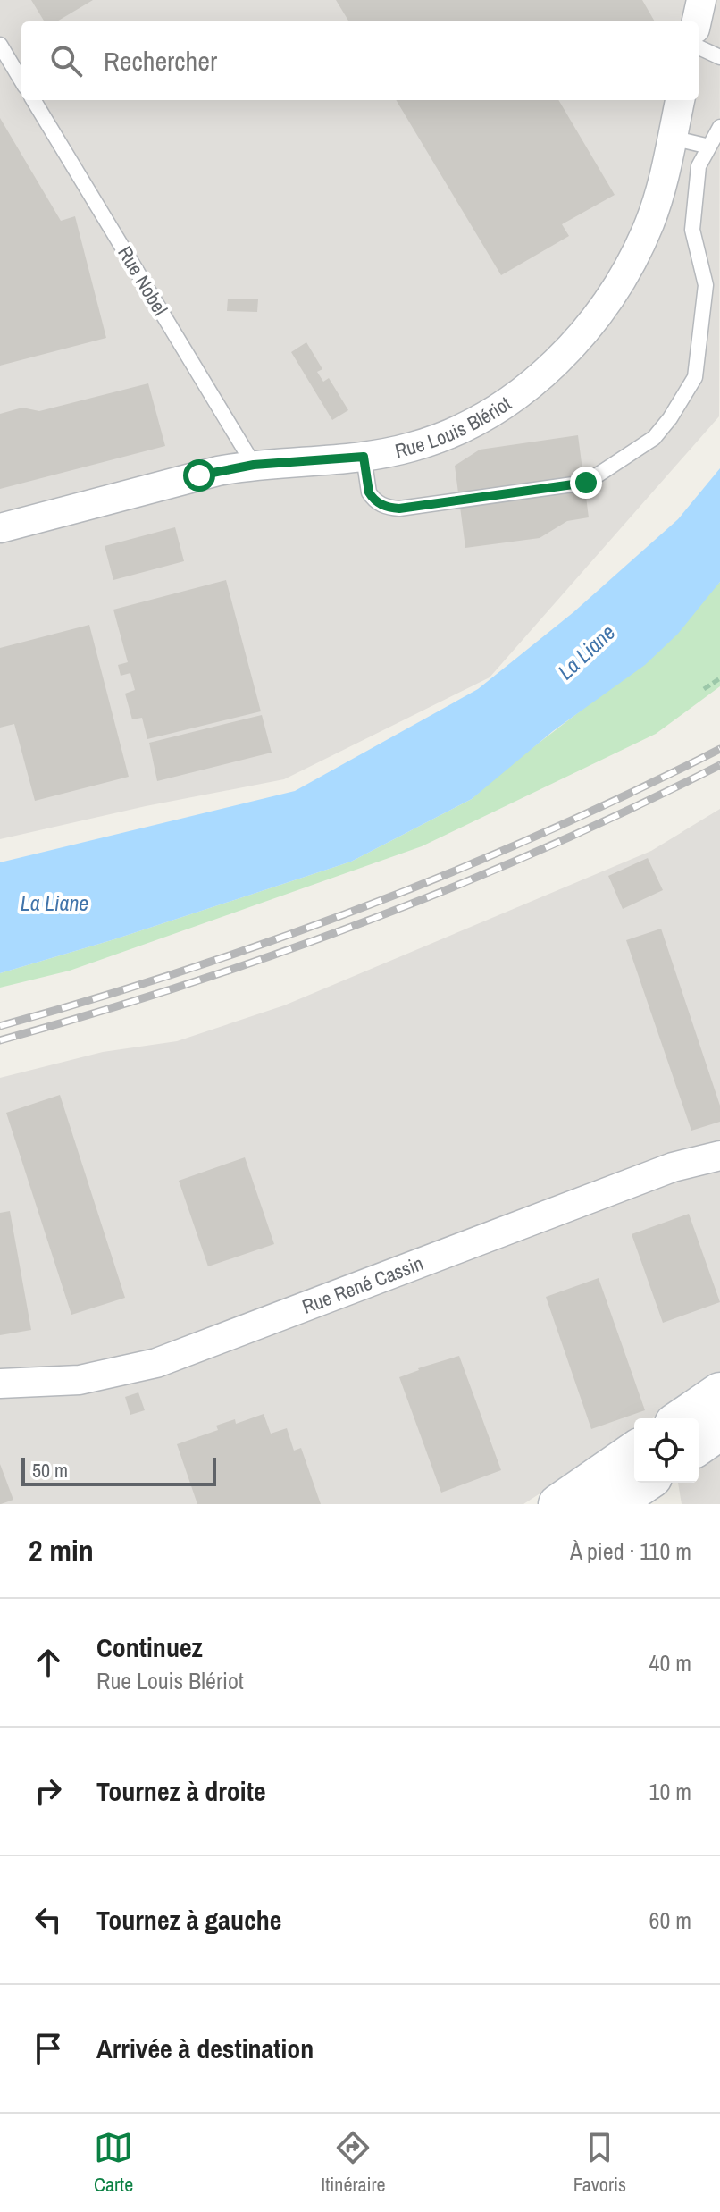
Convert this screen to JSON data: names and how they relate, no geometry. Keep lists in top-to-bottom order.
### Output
{
  "streets": {
    "street": ["Rue Louis Blériot", "Rue René Cassin"],
    "lane": ["Rue Nobel"]
  },
  "crossings": [
    ["Rue Nobel", "Rue Louis Blériot"]
  ],
  "water": ["La Liane"],
  "scale_bar": "50 m",
  "page": {
    "search": "Rechercher",
    "scale": "50 m",
    "heading": ["2 min", "À pied · 110 m"],
    "list": [
      ["Continuez", "Rue Louis Blériot", "40 m"],
      ["Tournez à droite", "10 m"],
      ["Tournez à gauche", "60 m"],
      "Arrivée à destination"
    ],
    "nav": ["Carte", "Itinéraire", "Favoris"]
  }
}
